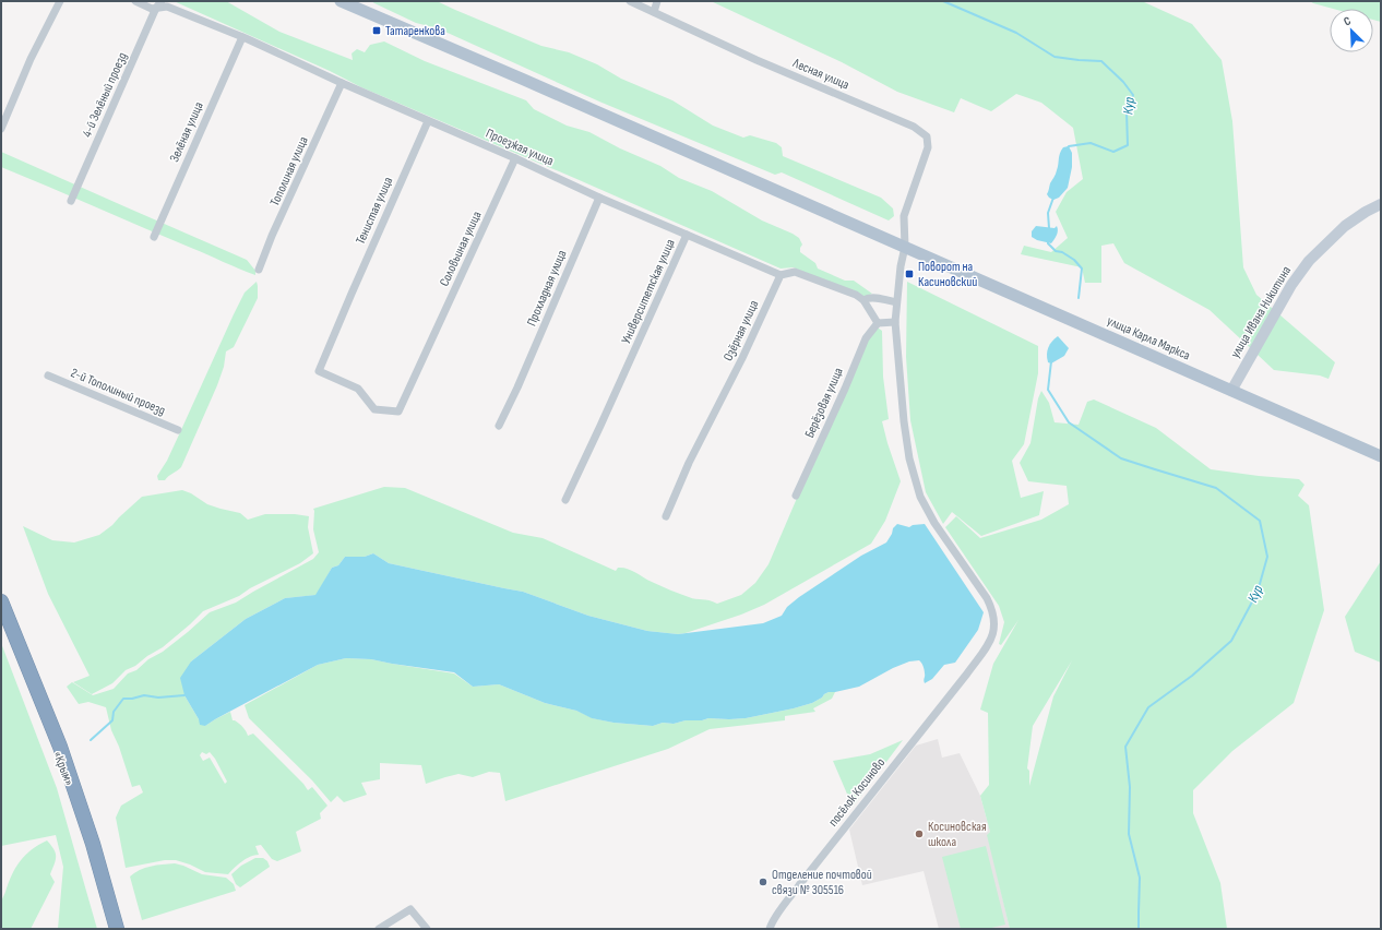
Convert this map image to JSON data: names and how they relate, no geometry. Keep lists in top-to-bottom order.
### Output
{
  "streets": {
    "highway": ["«Крым»"],
    "main road": ["улица Ивана Никитина", "улица Карла Маркса"],
    "street": [
      "Лесная улица",
      "4-й Зелёный проезд",
      "Зелёная улица",
      "Проезжая улица",
      "Тополиная улица",
      "Тенистая улица",
      "Соловьиная улица",
      "Прохладная улица",
      "Университетская улица",
      "Озёрная улица",
      "2-й Тополиный проезд",
      "Берёзовая улица",
      "посёлок Косиново"
    ]
  },
  "crossings": [
    ["Лесная улица", "посёлок Косиново"],
    ["4-й Зелёный проезд", "Проезжая улица"],
    ["Зелёная улица", "Проезжая улица"],
    ["Проезжая улица", "Тополиная улица"],
    ["Проезжая улица", "Тенистая улица"],
    ["Проезжая улица", "Соловьиная улица"],
    ["Проезжая улица", "Прохладная улица"],
    ["Проезжая улица", "Университетская улица"],
    ["Тенистая улица", "Соловьиная улица"],
    ["Университетская улица", "Озёрная улица"],
    ["улица Ивана Никитина", "улица Карла Маркса"],
    ["улица Карла Маркса", "посёлок Косиново"]
  ],
  "water": ["Кур"],
  "places": {
    "transit": ["Татаренкова", "Поворот на Касиновский"],
    "other": ["Косиновская школа", "Отделение почтовой связи № 305516"]
  },
  "north": "top left"
}
